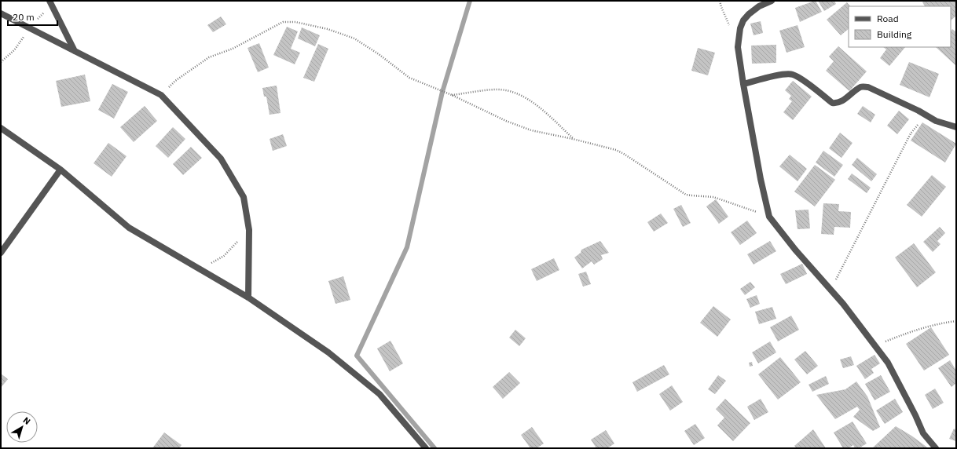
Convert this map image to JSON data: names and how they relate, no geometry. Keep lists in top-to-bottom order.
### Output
{
  "legend": ["Road", "Building"],
  "scale_bar": "20 m",
  "north": "top right"
}
